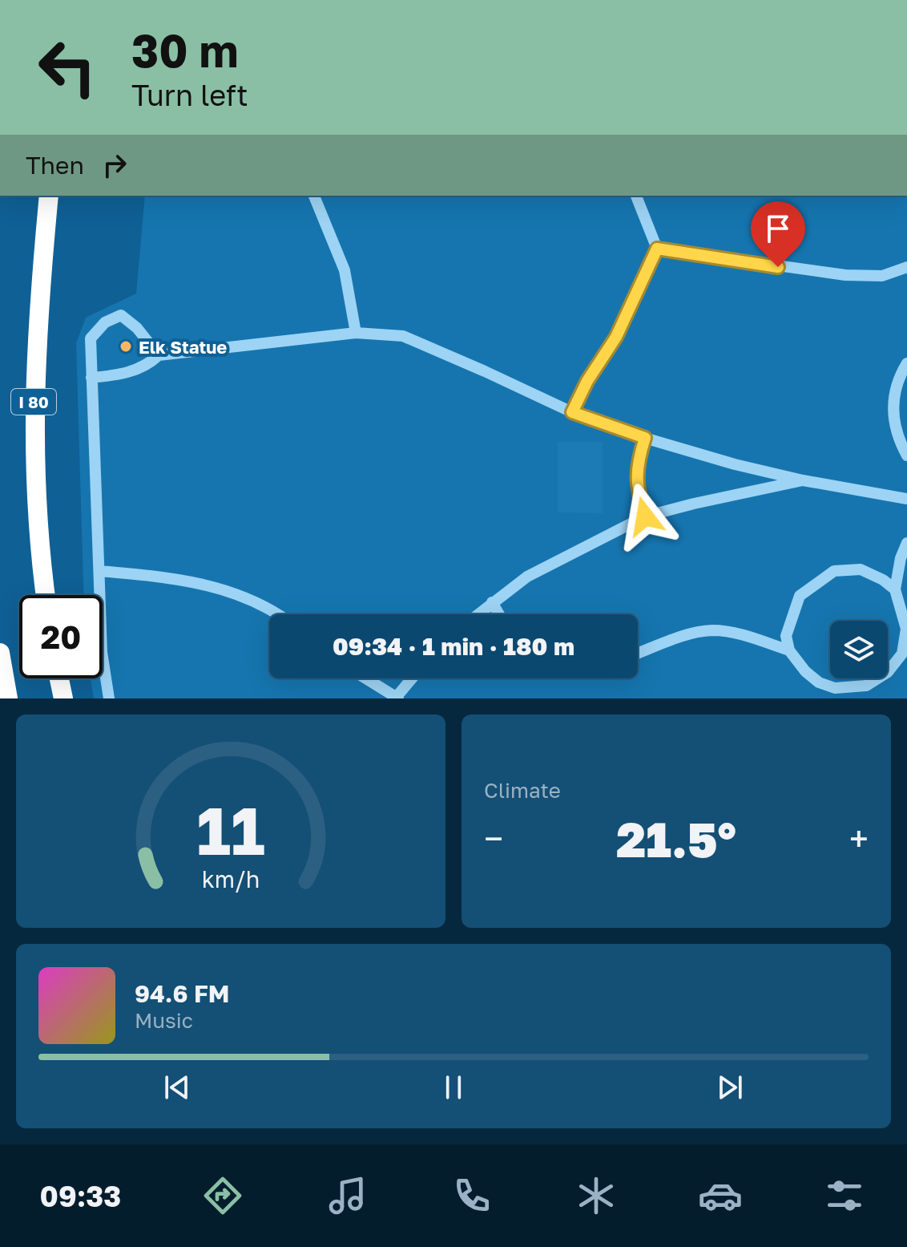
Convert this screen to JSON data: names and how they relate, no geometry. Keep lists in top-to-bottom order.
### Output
{
  "streets": {
    "highway": ["I 80"]
  },
  "places": ["Elk Statue"],
  "page": {
    "turn": ["30 m", "Turn left"],
    "then": "Then",
    "limit": "20",
    "trip": "09:34 · 1 min · 180 m",
    "tile": "Climate",
    "heat": ["−", "21.5°", "+"],
    "song": ["94.6 FM", "Music"],
    "tabs": "09:33",
    "gauge": ["11", "km/h"]
  }
}
